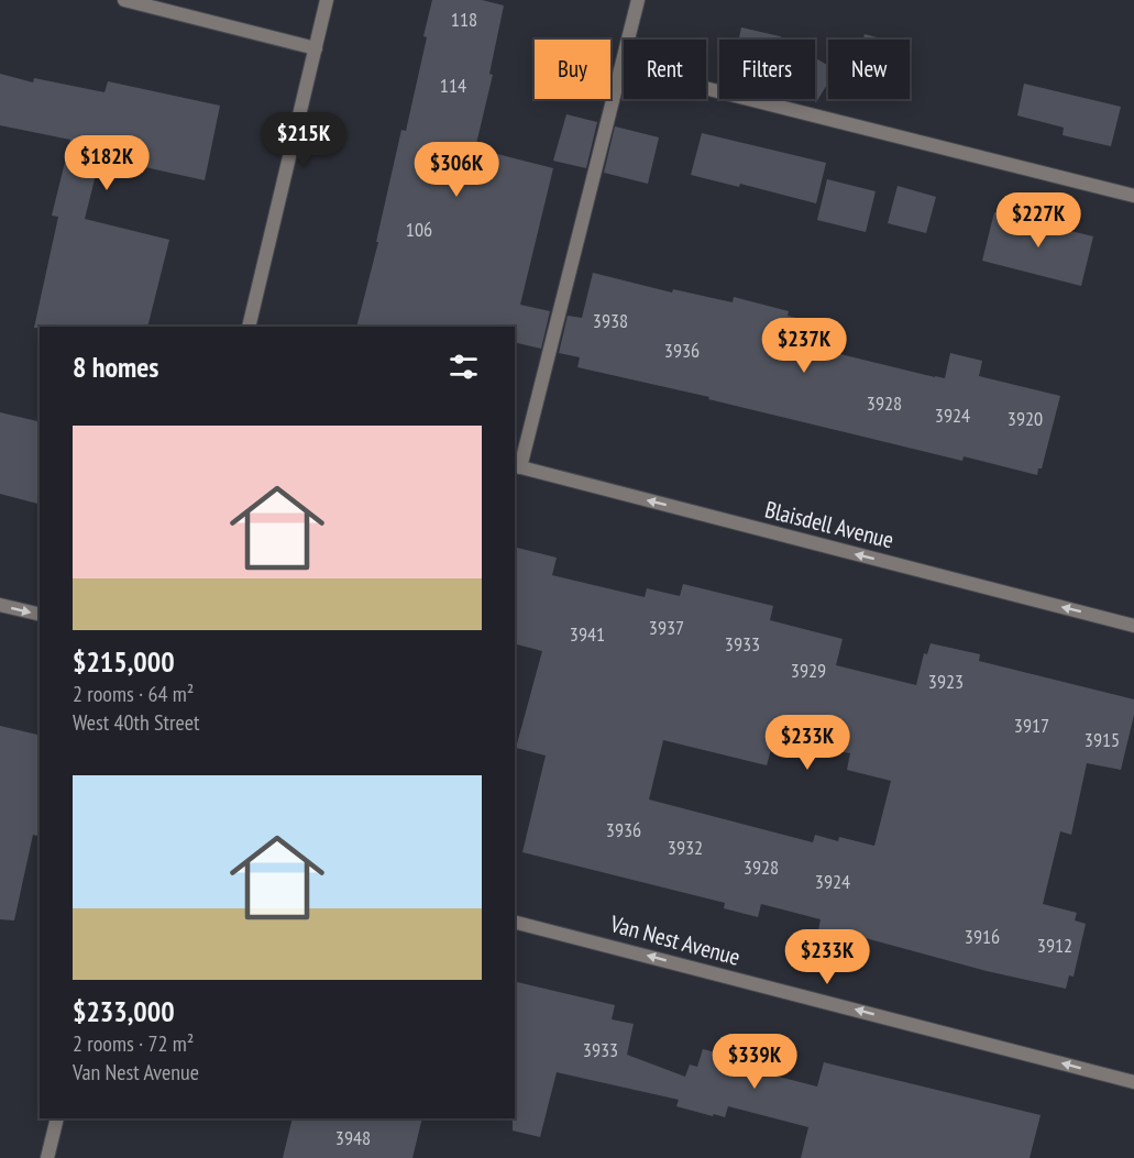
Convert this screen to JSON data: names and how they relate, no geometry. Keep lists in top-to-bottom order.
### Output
{
  "streets": {
    "street": ["Blaisdell Avenue", "Van Nest Avenue"]
  },
  "one_way": ["Blaisdell Avenue", "Van Nest Avenue"],
  "house_numbers": [
    "118",
    "114",
    "106",
    "3938",
    "3936",
    "3928",
    "3924",
    "3920",
    "3937",
    "3941",
    "3933",
    "3929",
    "3923",
    "3917",
    "3915",
    "3936",
    "3932",
    "3928",
    "3924",
    "3916",
    "3912",
    "3933",
    "3948"
  ],
  "page": {
    "chip": [
      "Buy",
      "Rent",
      "Filters",
      "New"
    ],
    "price": [
      "$215K",
      "$182K",
      "$306K",
      "$227K",
      "$237K",
      "$233K",
      "$233K",
      "$339K"
    ],
    "heading": "8 homes",
    "list": [
      {
        "name": "$215,000",
        "note": "2 rooms · 64 m² · West 40th Street"
      },
      {
        "name": "$233,000",
        "note": "2 rooms · 72 m² · Van Nest Avenue"
      }
    ]
  }
}
